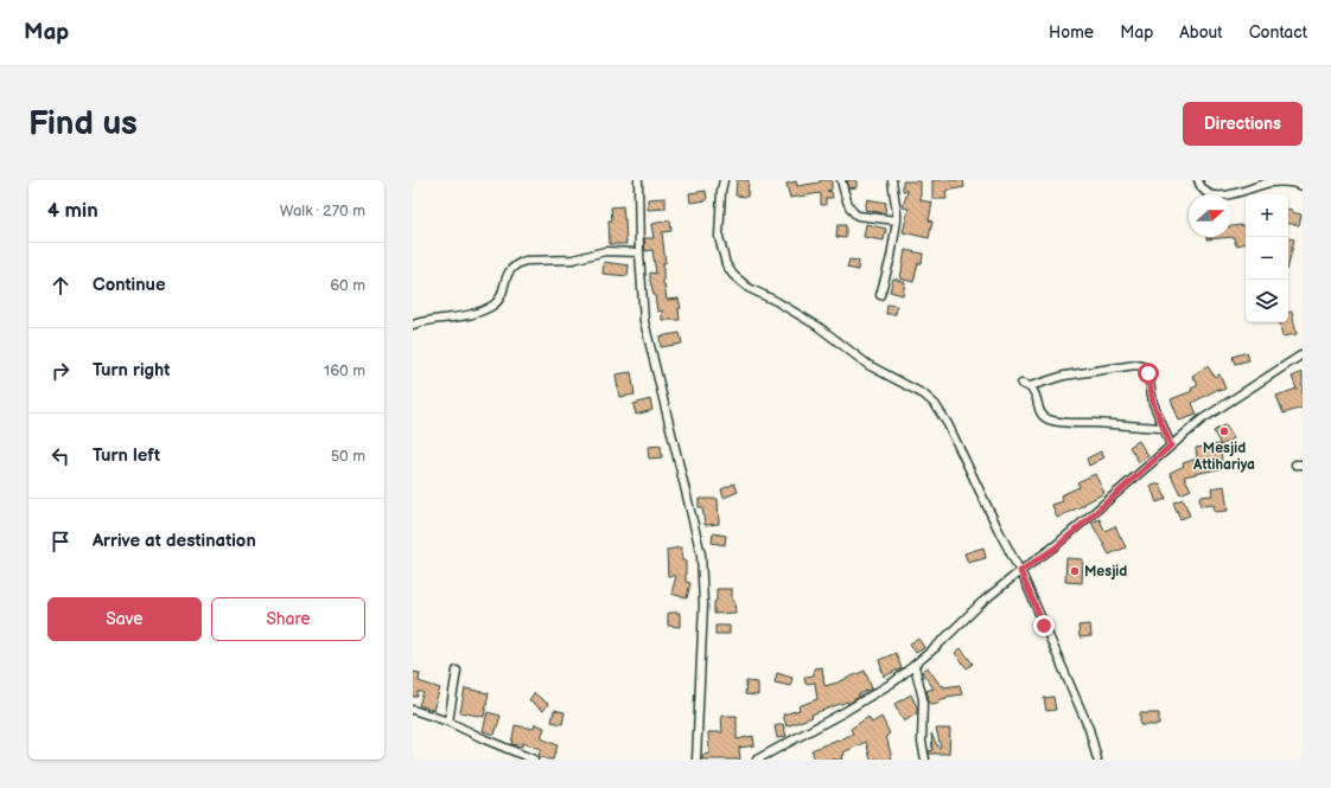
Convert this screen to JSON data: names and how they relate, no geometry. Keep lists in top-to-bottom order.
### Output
{
  "places": ["Mesjid Attihariya", "Mesjid"],
  "north": "right",
  "page": {
    "header": "Map",
    "nav": [
      "Home",
      "Map",
      "About",
      "Contact"
    ],
    "buttons": [
      "Directions",
      ["Save", "Share"]
    ],
    "title": "Find us",
    "heading": ["4 min", "Walk · 270 m"],
    "map_buttons": ["+", "−"],
    "list": [
      ["Continue", "60 m"],
      ["Turn right", "160 m"],
      ["Turn left", "50 m"],
      "Arrive at destination"
    ]
  }
}
